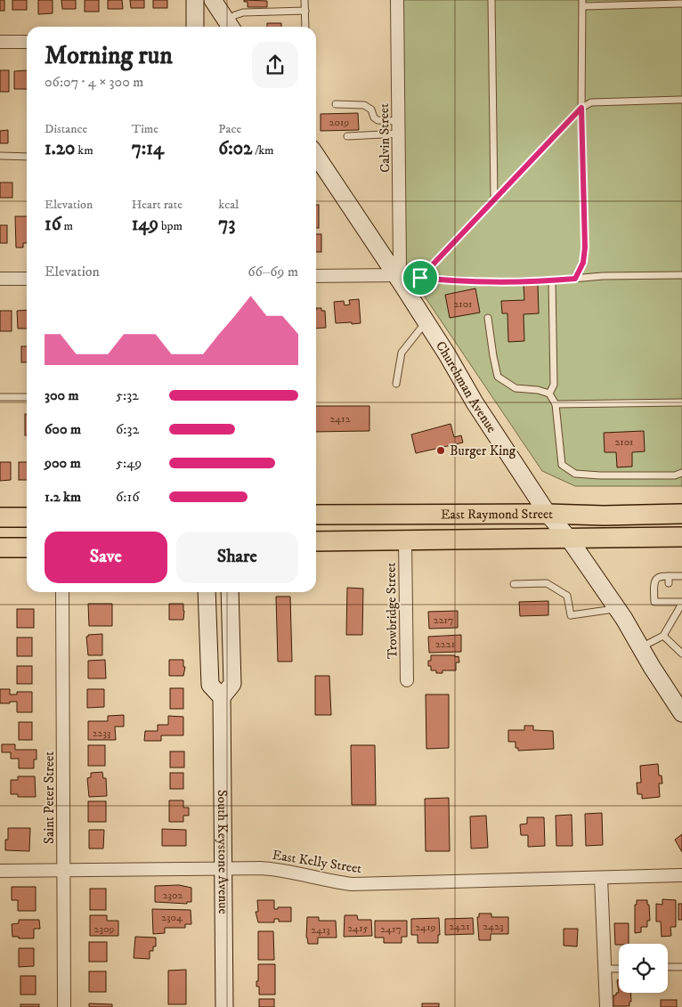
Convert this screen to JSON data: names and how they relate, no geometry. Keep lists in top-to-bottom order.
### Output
{
  "streets": {
    "main road": ["Churchman Avenue", "East Raymond Street", "South Keystone Avenue"],
    "street": [
      "Calvin Street",
      "Trowbridge Street",
      "Saint Peter Street",
      "East Kelly Street"
    ]
  },
  "crossings": [
    ["Calvin Street", "Churchman Avenue"],
    ["Churchman Avenue", "East Raymond Street"],
    ["East Raymond Street", "Trowbridge Street"],
    ["Saint Peter Street", "East Kelly Street"],
    ["South Keystone Avenue", "East Kelly Street"]
  ],
  "places": ["Burger King"],
  "house_numbers": [
    "2019",
    "2101",
    "2412",
    "2101",
    "2217",
    "2221",
    "2233",
    "2302",
    "2304",
    "2421",
    "2423",
    "2419",
    "2415",
    "2309",
    "2417",
    "2413"
  ],
  "page": {
    "heading": ["Morning run", "06:07 · 4 × 300 m"],
    "stats": [
      ["Distance", "1.20 km"],
      ["Time", "7:14"],
      ["Pace", "6:02 /km"],
      ["Elevation", "16 m"],
      ["Heart rate", "149 bpm"],
      ["kcal", "73"]
    ],
    "chart": ["Elevation", "66–69 m"],
    "list": [
      {
        "name": "300 m",
        "note": "5:32"
      },
      {
        "name": "600 m",
        "note": "6:32"
      },
      {
        "name": "900 m",
        "note": "5:49"
      },
      {
        "name": "1.2 km",
        "note": "6:16"
      }
    ],
    "buttons": ["Save", "Share"]
  }
}
